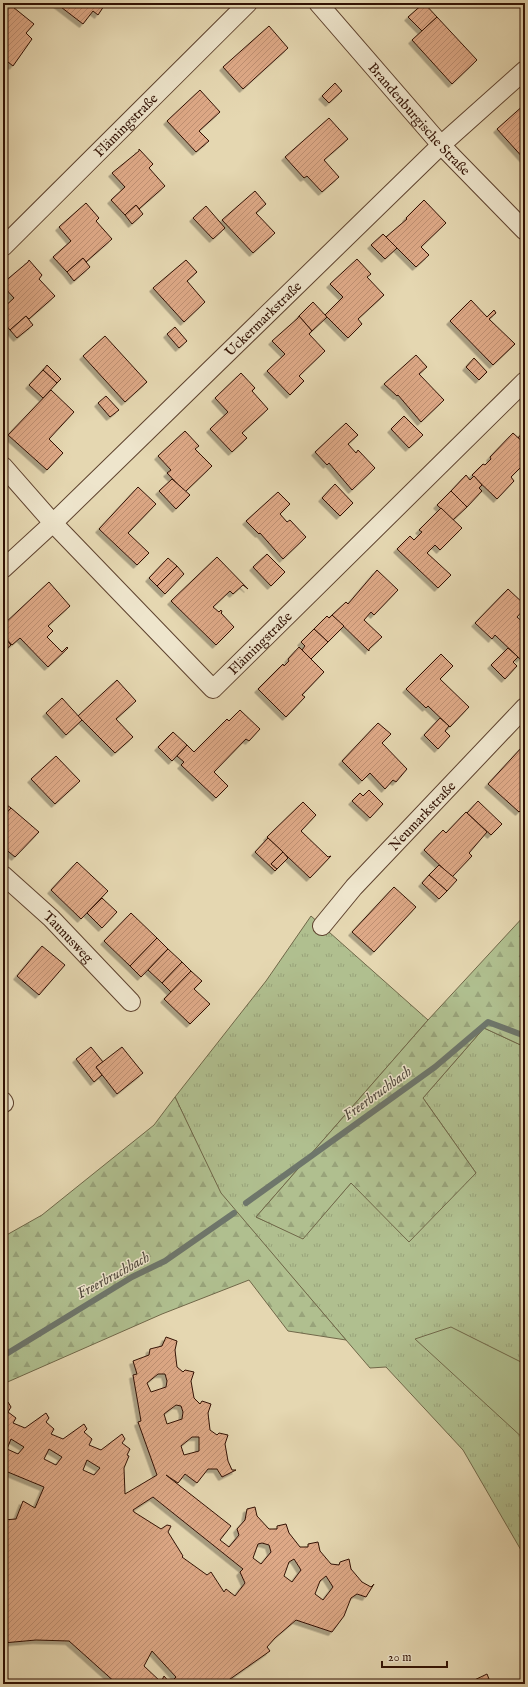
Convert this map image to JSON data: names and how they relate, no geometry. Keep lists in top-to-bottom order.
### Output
{
  "streets": {
    "street": [
      "Brandenburgische Straße",
      "Flämingstraße",
      "Uckermarkstraße",
      "Neumarkstraße",
      "Taunusweg"
    ]
  },
  "crossings": [
    ["Brandenburgische Straße", "Uckermarkstraße"],
    ["Flämingstraße", "Uckermarkstraße"]
  ],
  "water": ["Freerbruchbach"],
  "scale_bar": "20 m"
}
